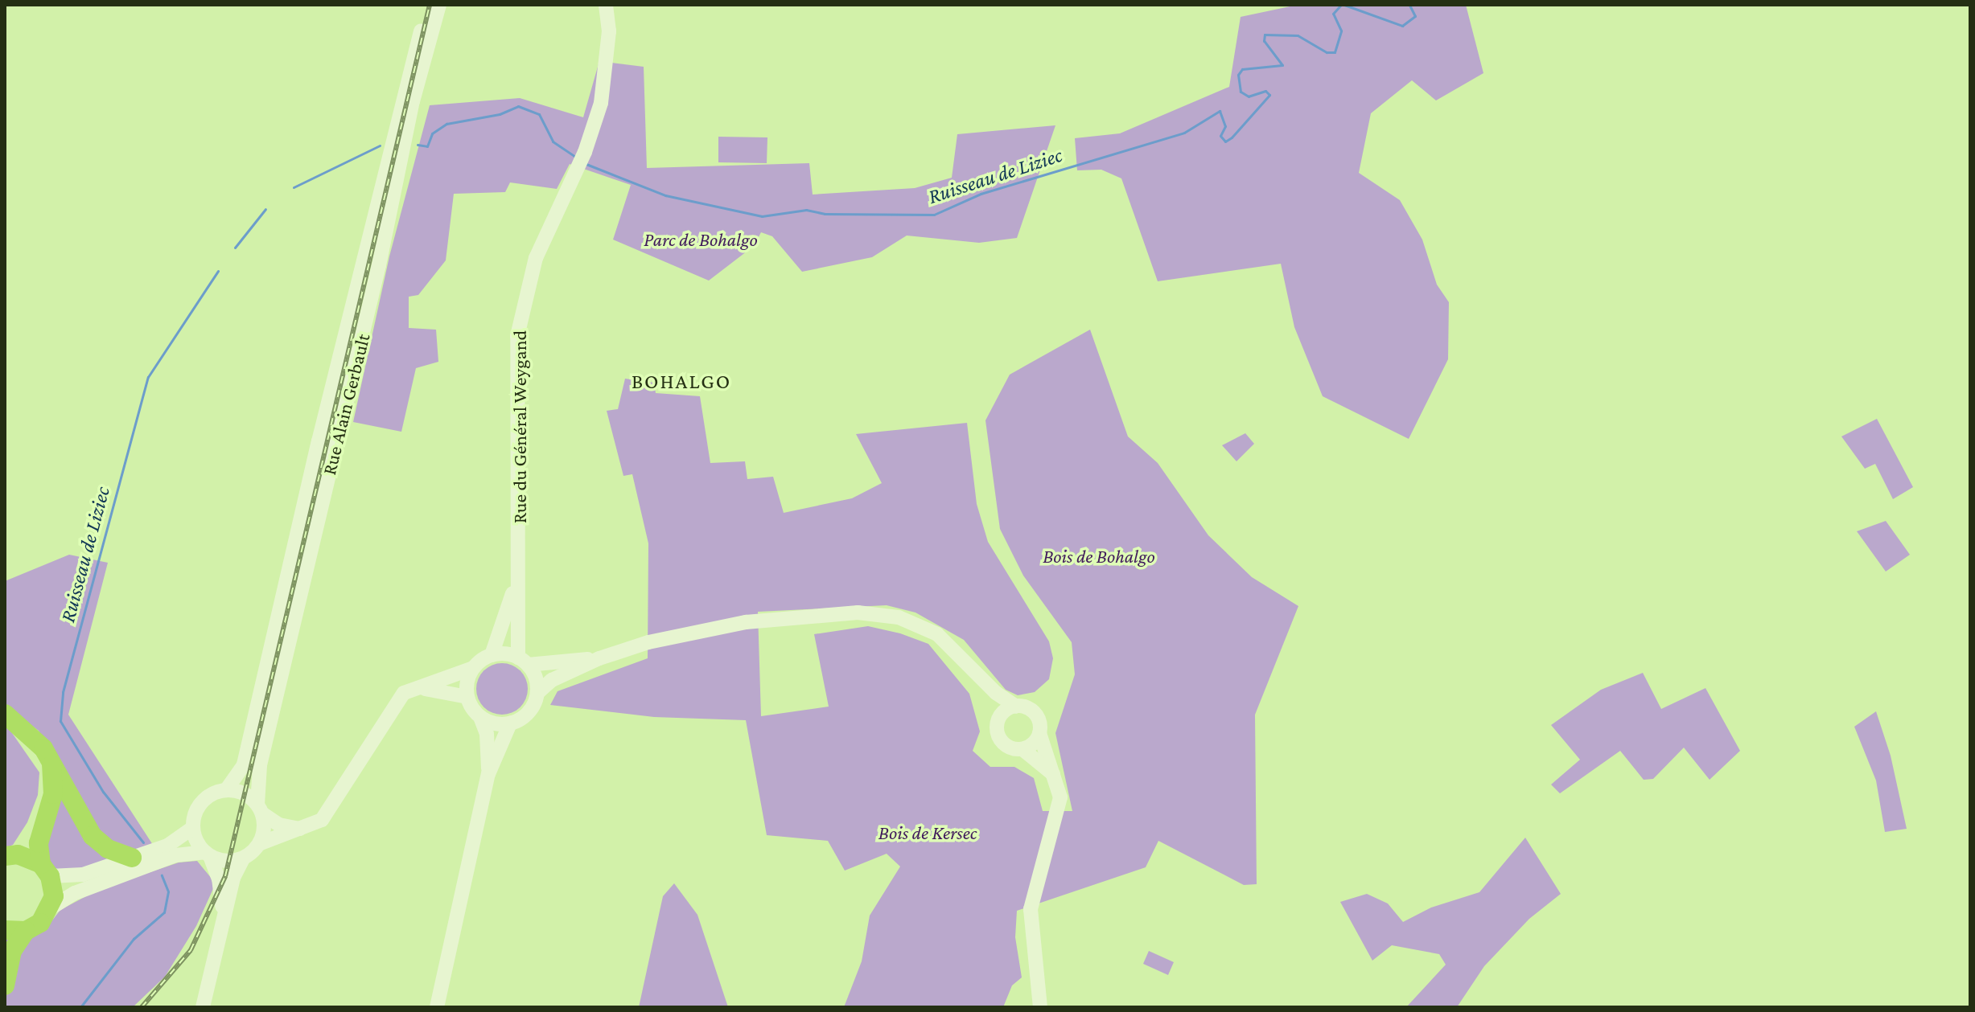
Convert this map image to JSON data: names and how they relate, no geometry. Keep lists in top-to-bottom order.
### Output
{
  "streets": {
    "street": ["Rue Alain Gerbault", "Rue du Général Weygand"]
  },
  "districts": ["BOHALGO"],
  "water": ["Ruisseau de Liziec"],
  "parks": ["Parc de Bohalgo", "Bois de Bohalgo", "Bois de Kersec"]
}
